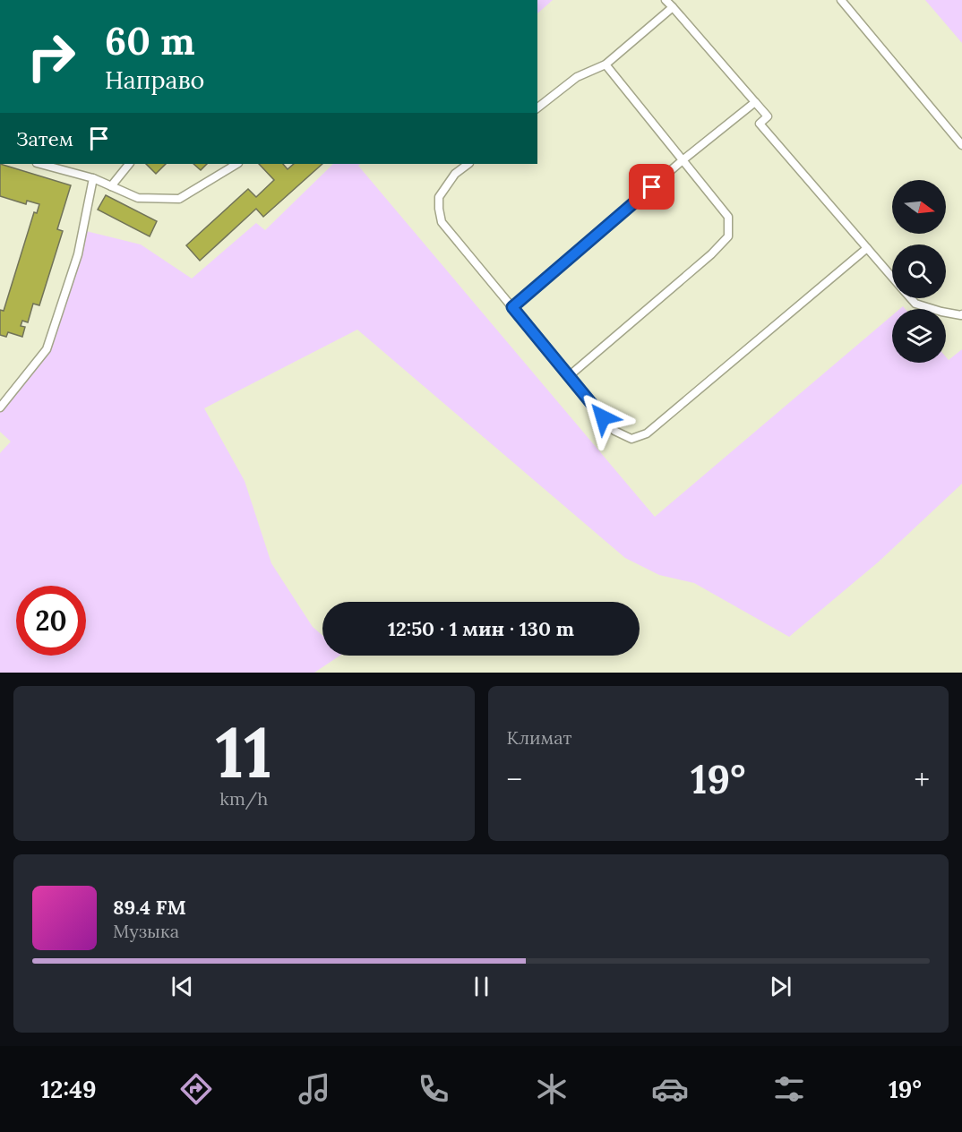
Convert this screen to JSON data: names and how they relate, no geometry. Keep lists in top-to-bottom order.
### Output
{
  "north": "right",
  "page": {
    "turn": ["60 m", "Направо"],
    "then": "Затем",
    "limit": "20",
    "trip": "12:50 · 1 мин · 130 m",
    "tile": [
      ["11", "km/h"],
      "Климат"
    ],
    "heat": ["−", "19°", "+"],
    "song": ["89.4 FM", "Музыка"],
    "tabs": ["12:49", "19°"]
  }
}
